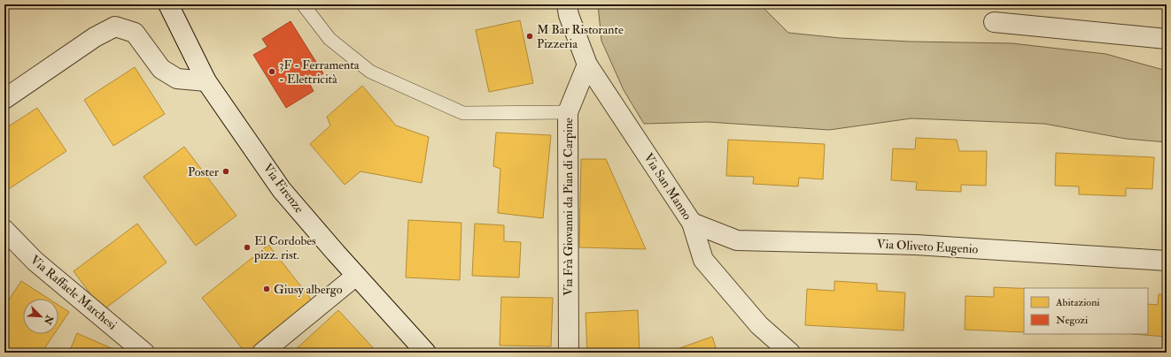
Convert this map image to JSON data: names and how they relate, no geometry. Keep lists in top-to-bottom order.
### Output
{
  "streets": {
    "street": [
      "Via San Manno",
      "Via Firenze",
      "Via Frà Giovanni da Pian di Carpine",
      "Via Oliveto Eugenio",
      "Via Raffaele Marchesi"
    ]
  },
  "crossings": [
    ["Via San Manno", "Via Frà Giovanni da Pian di Carpine"],
    ["Via San Manno", "Via Oliveto Eugenio"]
  ],
  "places": [
    "M Bar Ristorante Pizzeria",
    "3F - Ferramenta - Elettricità",
    "Poster",
    "El Cordobes pizz. rist.",
    "Giusy albergo"
  ],
  "legend": ["Abitazioni", "Negozi"],
  "north": "bottom right"
}
